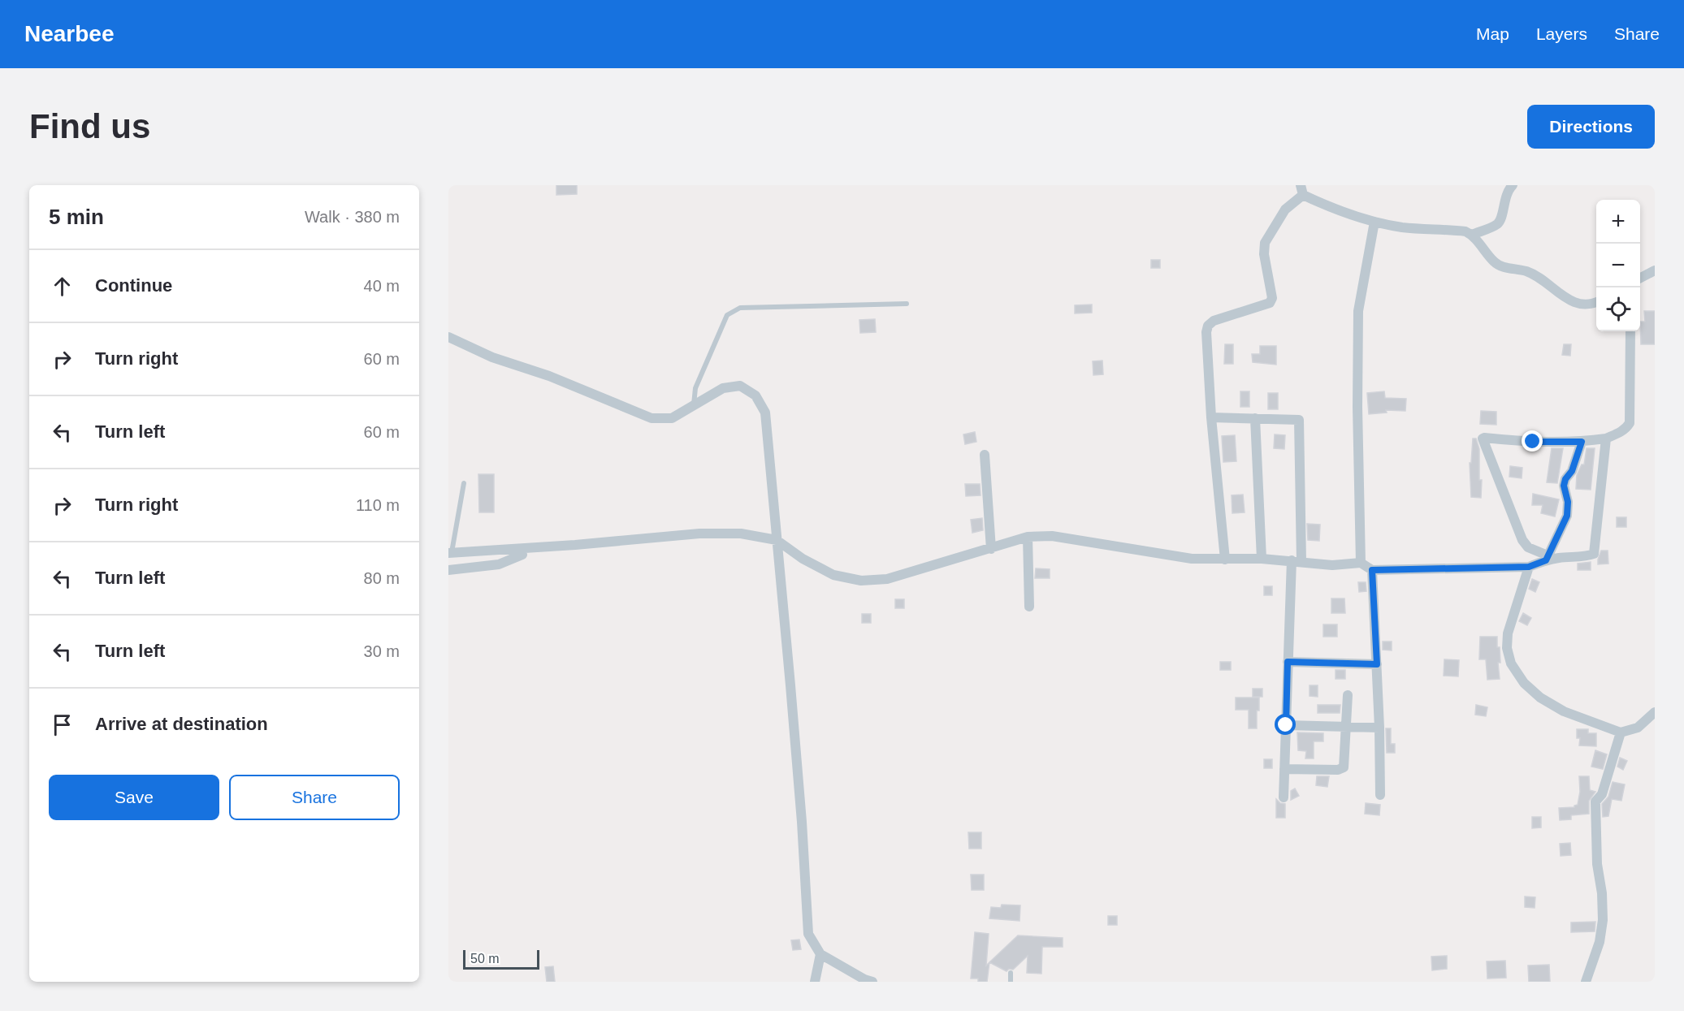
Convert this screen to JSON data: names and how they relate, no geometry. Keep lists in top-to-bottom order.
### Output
{
  "scale_bar": "50 m",
  "page": {
    "header": "Nearbee",
    "nav": ["Map", "Layers", "Share"],
    "buttons": [
      "Directions",
      ["Save", "Share"]
    ],
    "title": "Find us",
    "heading": ["5 min", "Walk · 380 m"],
    "map_buttons": ["+", "−"],
    "list": [
      ["Continue", "40 m"],
      ["Turn right", "60 m"],
      ["Turn left", "60 m"],
      ["Turn right", "110 m"],
      ["Turn left", "80 m"],
      ["Turn left", "30 m"],
      "Arrive at destination"
    ],
    "scale": "50 m"
  }
}
